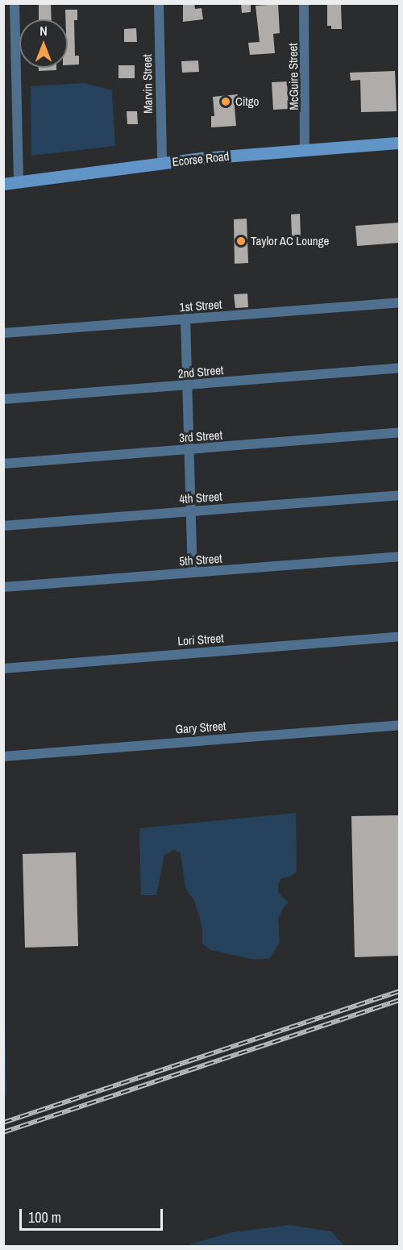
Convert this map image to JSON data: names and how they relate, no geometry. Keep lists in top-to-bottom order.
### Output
{
  "streets": {
    "main road": ["Ecorse Road"],
    "street": [
      "McGuire Street",
      "Marvin Street",
      "1st Street",
      "2nd Street",
      "3rd Street",
      "4th Street",
      "5th Street",
      "Lori Street",
      "Gary Street"
    ]
  },
  "crossings": [
    ["McGuire Street", "Ecorse Road"],
    ["Marvin Street", "Ecorse Road"]
  ],
  "places": ["Citgo", "Taylor AC Lounge"],
  "scale_bar": "100 m",
  "north": "top"
}
